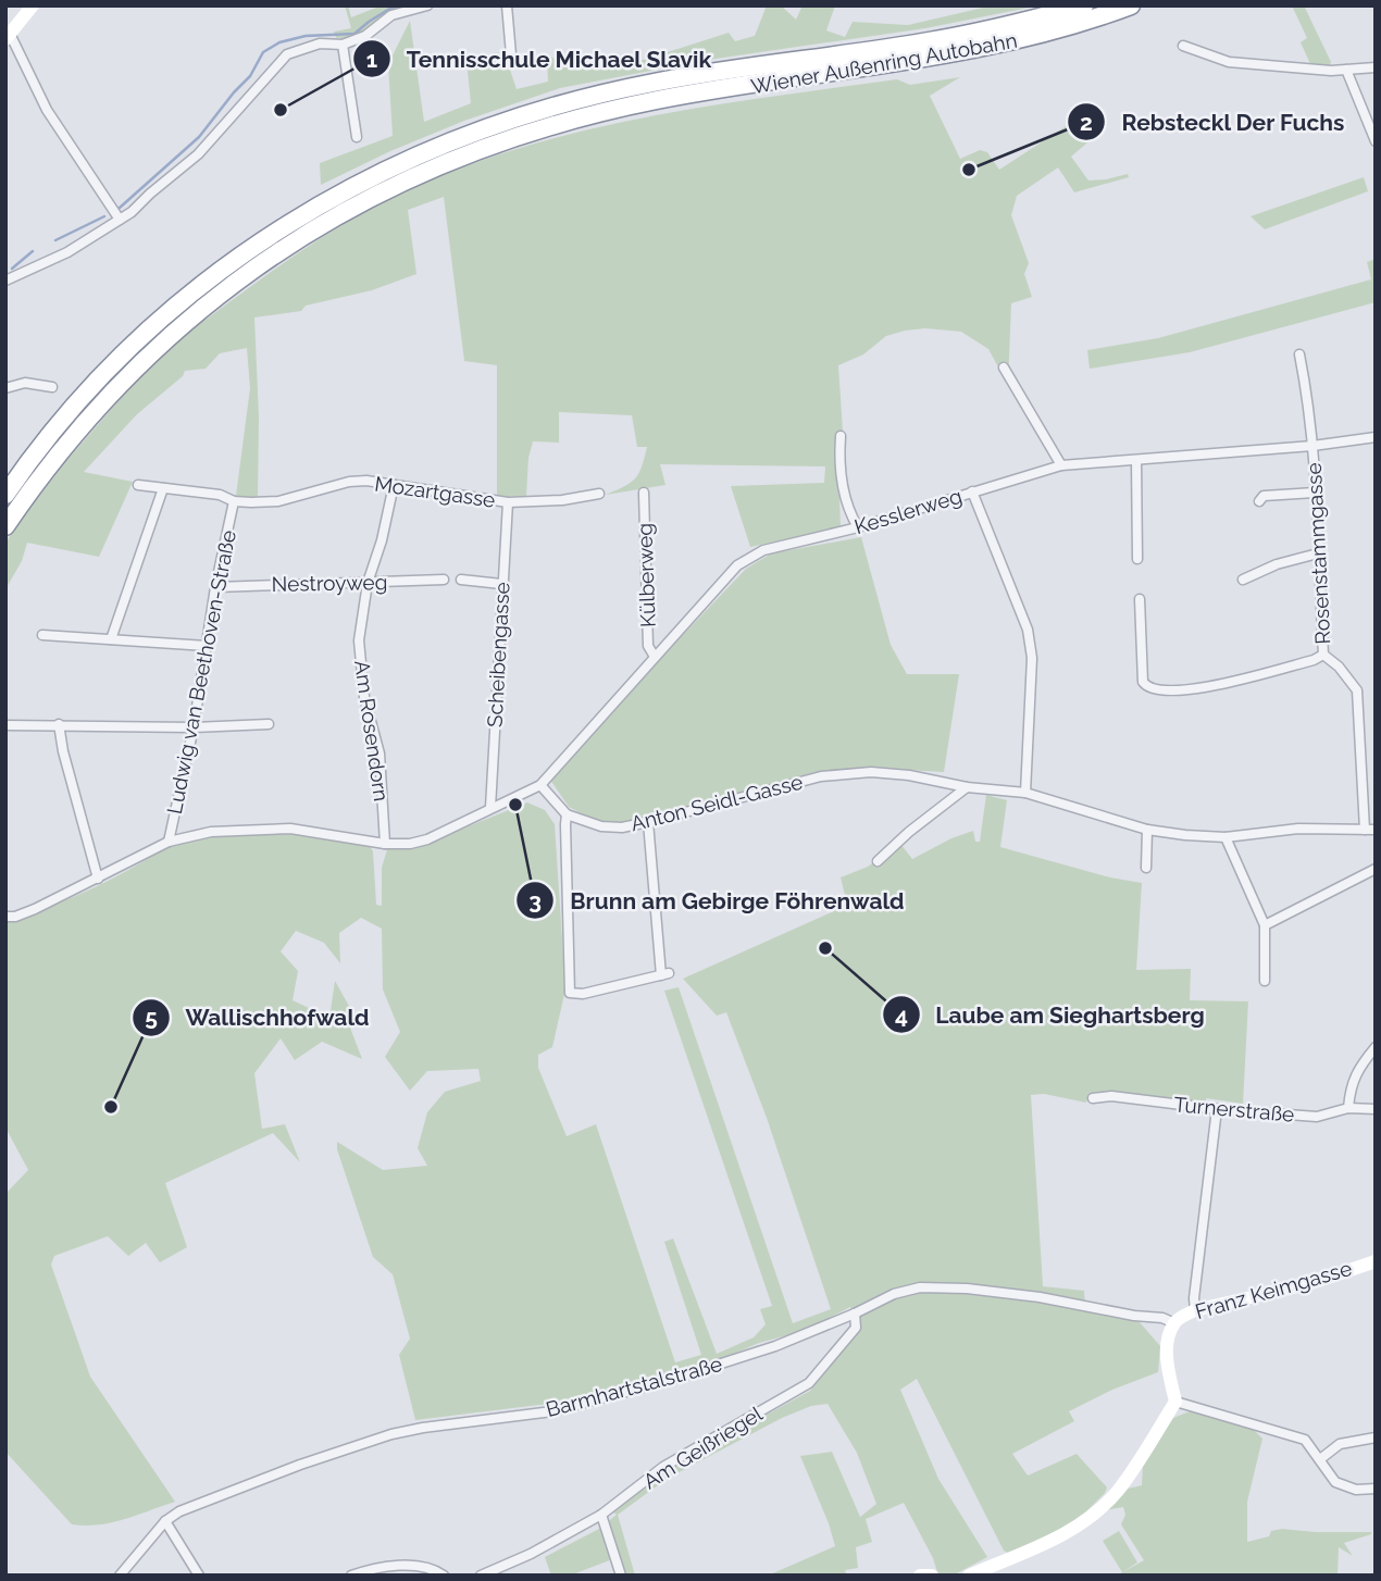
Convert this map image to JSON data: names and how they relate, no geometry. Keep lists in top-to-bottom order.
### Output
{
  "streets": {
    "highway": ["Wiener Außenring Autobahn"],
    "main road": ["Franz Keimgasse"],
    "street": [
      "Mozartgasse",
      "Kesslerweg",
      "Rosenstammgasse",
      "Külberweg",
      "Nestroyweg",
      "Scheibengasse",
      "Ludwig van Beethoven-Straße",
      "Am Rosendorn",
      "Anton Seidl-Gasse",
      "Turnerstraße",
      "Barmhartstalstraße",
      "Am Geißriegel"
    ]
  },
  "crossings": [
    ["Mozartgasse", "Scheibengasse"],
    ["Mozartgasse", "Ludwig van Beethoven-Straße"],
    ["Mozartgasse", "Am Rosendorn"],
    ["Kesslerweg", "Rosenstammgasse"],
    ["Kesslerweg", "Külberweg"],
    ["Kesslerweg", "Anton Seidl-Gasse"],
    ["Rosenstammgasse", "Anton Seidl-Gasse"],
    ["Nestroyweg", "Ludwig van Beethoven-Straße"],
    ["Nestroyweg", "Am Rosendorn"],
    ["Franz Keimgasse", "Barmhartstalstraße"],
    ["Barmhartstalstraße", "Am Geißriegel"]
  ],
  "places": [
    "Tennisschule Michael Slavik",
    "Rebsteckl Der Fuchs",
    "Brunn am Gebirge Föhrenwald",
    "Laube am Sieghartsberg",
    "Wallischhofwald"
  ]
}
